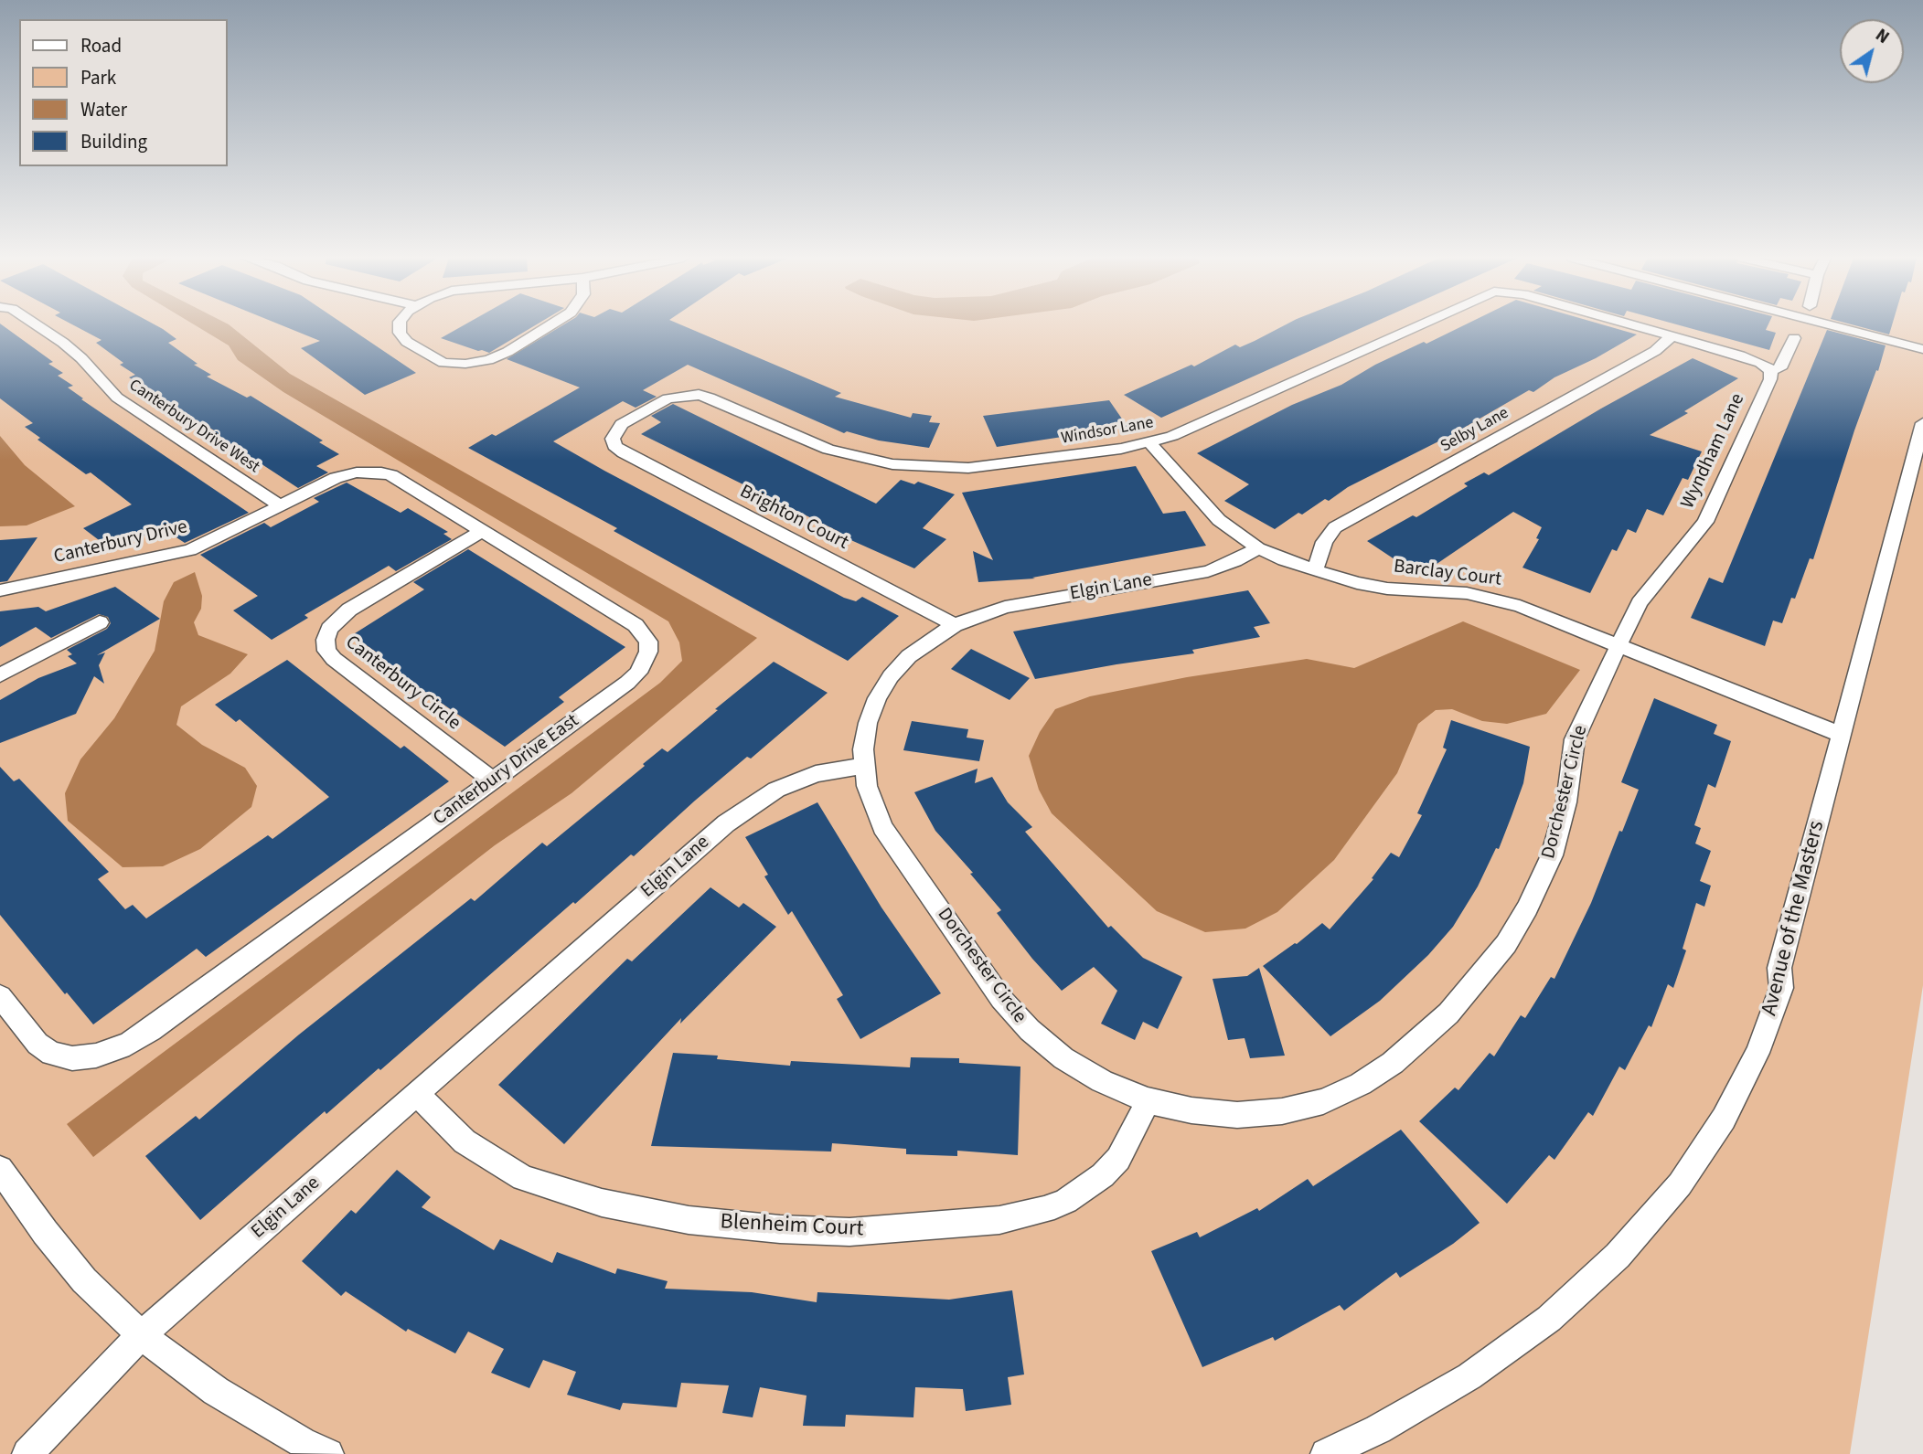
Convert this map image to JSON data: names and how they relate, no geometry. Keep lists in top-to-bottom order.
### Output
{
  "streets": {
    "street": [
      "Canterbury Drive West",
      "Selby Lane",
      "Windsor Lane",
      "Wyndham Lane",
      "Brighton Court",
      "Canterbury Drive",
      "Barclay Court",
      "Elgin Lane",
      "Canterbury Circle",
      "Canterbury Drive East",
      "Dorchester Circle",
      "Avenue of the Masters",
      "Blenheim Court"
    ]
  },
  "crossings": [
    ["Canterbury Drive West", "Canterbury Drive"],
    ["Canterbury Drive West", "Canterbury Drive East"],
    ["Selby Lane", "Windsor Lane"],
    ["Selby Lane", "Barclay Court"],
    ["Windsor Lane", "Brighton Court"],
    ["Windsor Lane", "Barclay Court"],
    ["Wyndham Lane", "Barclay Court"],
    ["Wyndham Lane", "Dorchester Circle"],
    ["Brighton Court", "Elgin Lane"],
    ["Canterbury Drive", "Canterbury Drive East"],
    ["Barclay Court", "Elgin Lane"],
    ["Barclay Court", "Dorchester Circle"],
    ["Barclay Court", "Avenue of the Masters"],
    ["Elgin Lane", "Dorchester Circle"],
    ["Elgin Lane", "Blenheim Court"],
    ["Canterbury Circle", "Canterbury Drive East"],
    ["Dorchester Circle", "Blenheim Court"]
  ],
  "legend": [
    "Road",
    "Park",
    "Water",
    "Building"
  ],
  "north": "top right"
}
